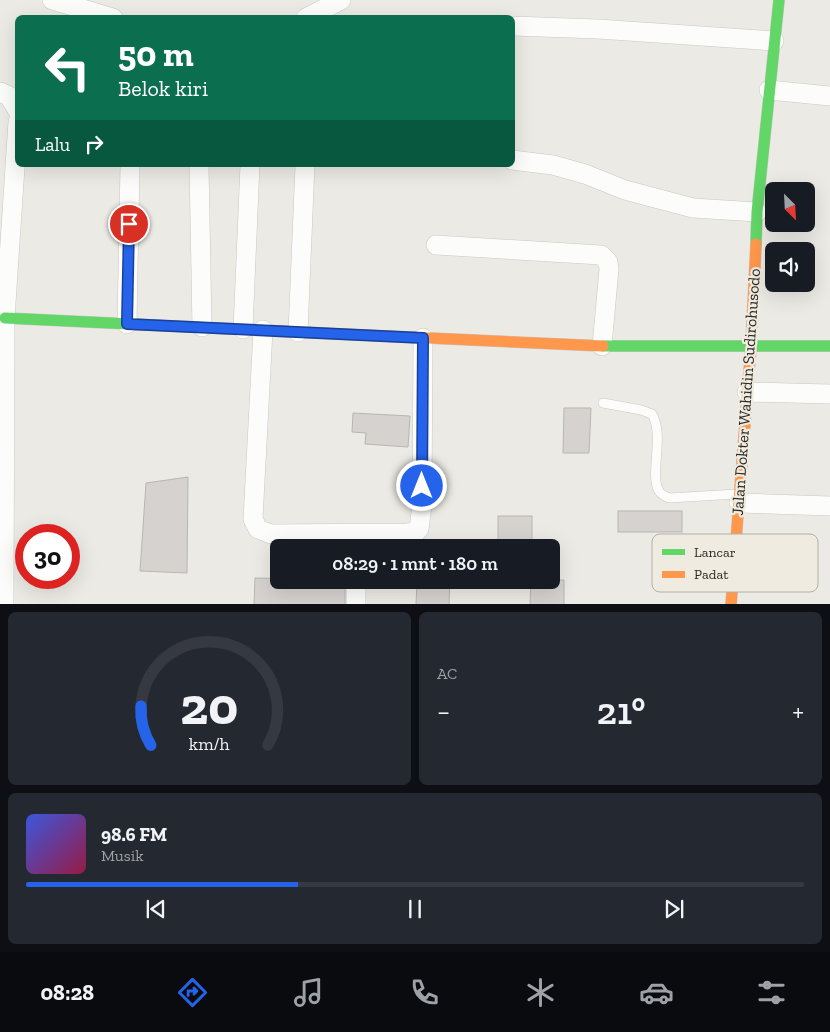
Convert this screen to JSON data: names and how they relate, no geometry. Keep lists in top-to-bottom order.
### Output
{
  "streets": {
    "street": ["Jalan Dokter Wahidin Sudirohusodo"]
  },
  "legend": ["Lancar", "Padat"],
  "north": "bottom right",
  "page": {
    "turn": ["50 m", "Belok kiri"],
    "then": "Lalu",
    "limit": "30",
    "trip": "08:29 · 1 mnt · 180 m",
    "tile": "AC",
    "heat": ["−", "21°", "+"],
    "song": ["98.6 FM", "Musik"],
    "tabs": "08:28",
    "gauge": ["20", "km/h"]
  }
}
